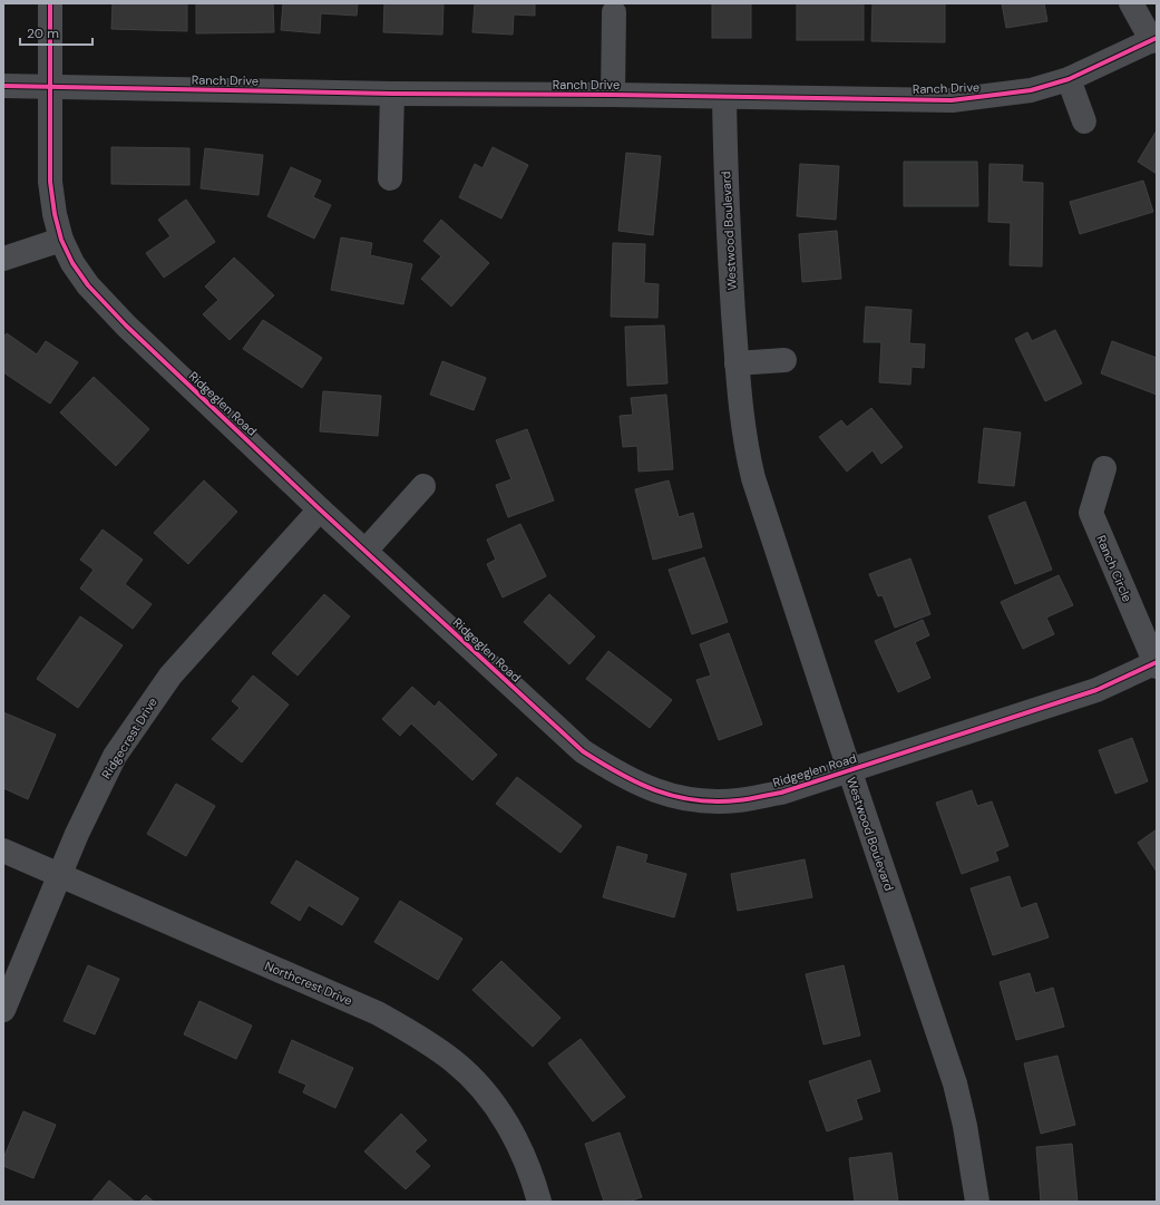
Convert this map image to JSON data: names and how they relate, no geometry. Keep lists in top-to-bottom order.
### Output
{
  "streets": {
    "street": [
      "Ranch Drive",
      "Westwood Boulevard",
      "Ridgeglen Road",
      "Ranch Circle",
      "Ridgecrest Drive",
      "Northcrest Drive"
    ]
  },
  "crossings": [
    ["Ranch Drive", "Westwood Boulevard"],
    ["Ranch Drive", "Ridgeglen Road"],
    ["Westwood Boulevard", "Ridgeglen Road"],
    ["Ridgeglen Road", "Ranch Circle"],
    ["Ridgeglen Road", "Ridgecrest Drive"],
    ["Ridgecrest Drive", "Northcrest Drive"]
  ],
  "scale_bar": "20 m"
}
